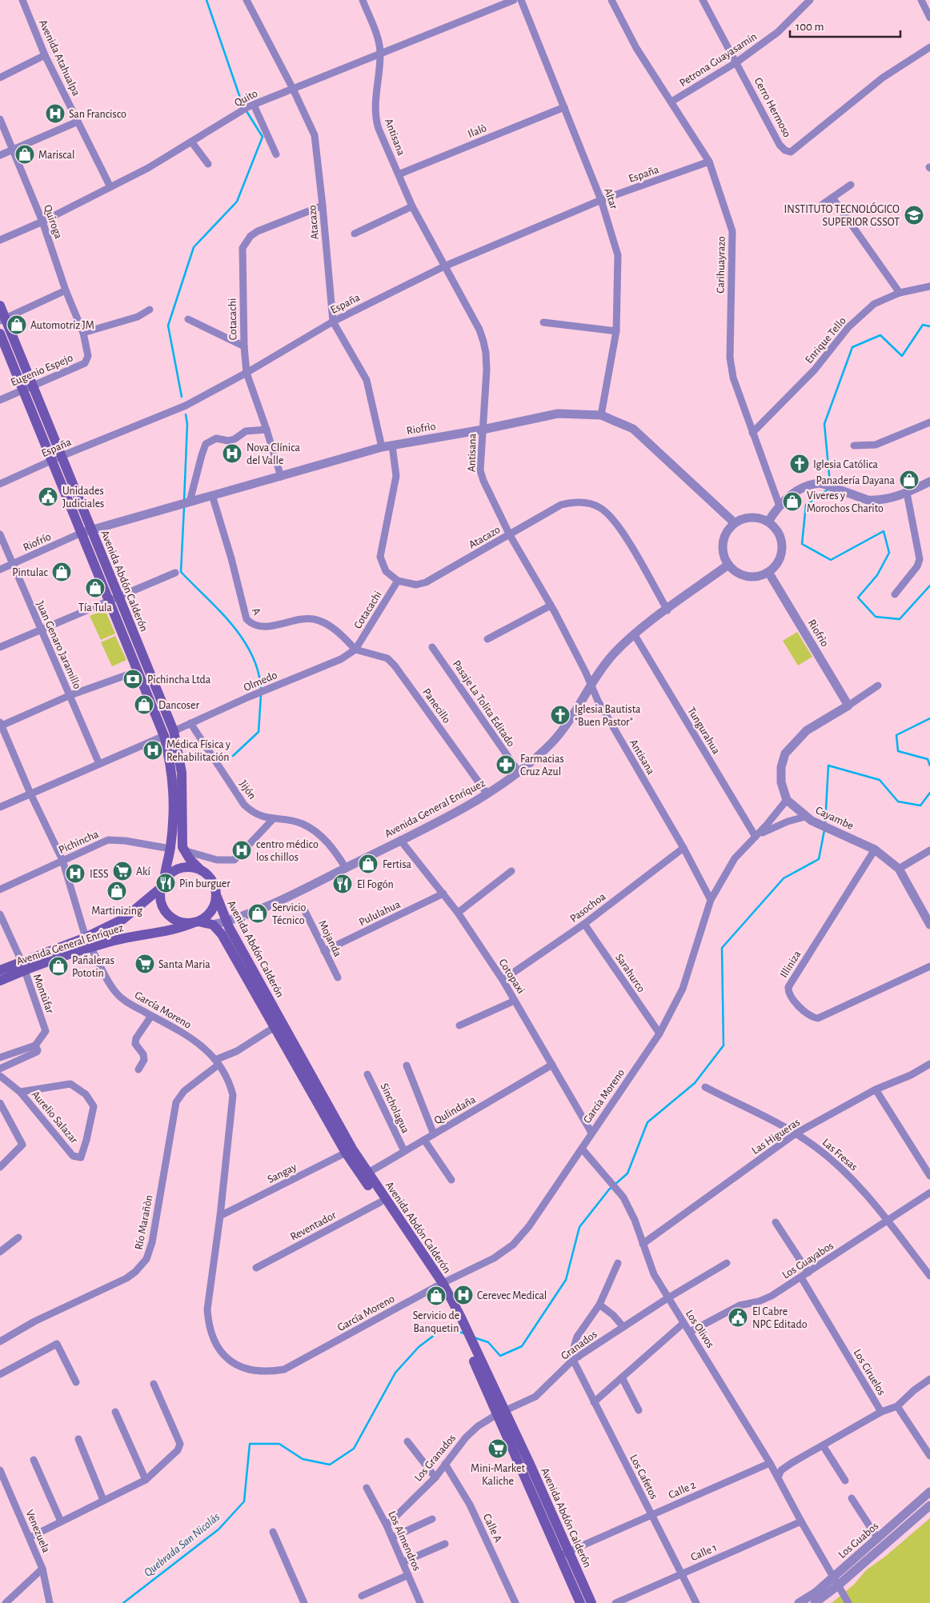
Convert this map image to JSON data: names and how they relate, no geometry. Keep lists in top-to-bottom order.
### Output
{
  "streets": {
    "main road": ["Avenida Abdón Calderón", "Avenida General Enríquez"],
    "street": [
      "Avenida Atahualpa",
      "Petrona Guayasamín",
      "Quito",
      "Cerro Hermoso",
      "Ilalò",
      "Antisana",
      "España",
      "Altar",
      "Quiroga",
      "Atacazo",
      "Carihuayrazo",
      "Cotacachi",
      "Enrique Tello",
      "Eugenio Espejo",
      "Riofrìo",
      "Riofrío",
      "A",
      "Juan Genaro Jaramillo",
      "Olmedo",
      "Pasaje La Tolita Editado",
      "Panecillo",
      "Tungurahua",
      "Jijón",
      "Cayambe",
      "Pichincha",
      "Pasochoa",
      "Pululahua",
      "Mojanda",
      "Illiniza",
      "Sarahurco",
      "Cotopaxi",
      "Montùfar",
      "García Moreno",
      "Sincholagua",
      "Qulindaña",
      "Aurelio Salazar",
      "Las Higueras",
      "Las Fresas",
      "Sangay",
      "Río Marañòn",
      "Reventador",
      "Los Guayabos",
      "Los Olivos",
      "Granados",
      "Los Ciruelos",
      "Los Granados",
      "Los Cafetos",
      "Calle 2",
      "Calle A",
      "Venezuela",
      "Los Guabos",
      "Los Almendros",
      "Calle 1"
    ]
  },
  "crossings": [
    ["Avenida Atahualpa", "Quito"],
    ["Petrona Guayasamín", "Cerro Hermoso"],
    ["Petrona Guayasamín", "Carihuayrazo"],
    ["Quito", "Antisana"],
    ["Quito", "Quiroga"],
    ["Quito", "Atacazo"],
    ["Ilalò", "Antisana"],
    ["Ilalò", "Altar"],
    ["Antisana", "España"],
    ["Antisana", "Atacazo"],
    ["Antisana", "Riofrìo"],
    ["Antisana", "Avenida General Enríquez"],
    ["Antisana", "Pasochoa"],
    ["Antisana", "García Moreno"],
    ["España", "Altar"],
    ["España", "Atacazo"],
    ["España", "Carihuayrazo"],
    ["España", "Cotacachi"],
    ["España", "Avenida Abdón Calderón"],
    ["Altar", "Riofrìo"],
    ["Quiroga", "Eugenio Espejo"],
    ["Atacazo", "Cotacachi"],
    ["Atacazo", "Riofrìo"],
    ["Atacazo", "Avenida General Enríquez"],
    ["Carihuayrazo", "Enrique Tello"],
    ["Cotacachi", "Riofrìo"],
    ["Cotacachi", "A"],
    ["Cotacachi", "Olmedo"],
    ["Cotacachi", "Panecillo"],
    ["Eugenio Espejo", "Avenida Abdón Calderón"],
    ["Riofrìo", "Riofrío"],
    ["Riofrìo", "Avenida Abdón Calderón"],
    ["Riofrìo", "A"],
    ["Riofrìo", "Avenida General Enríquez"],
    ["Riofrío", "Avenida Abdón Calderón"],
    ["Riofrío", "Juan Genaro Jaramillo"],
    ["Avenida Abdón Calderón", "Olmedo"],
    ["Avenida Abdón Calderón", "Avenida General Enríquez"],
    ["Avenida Abdón Calderón", "Pichincha"],
    ["Avenida Abdón Calderón", "García Moreno"],
    ["Avenida Abdón Calderón", "Qulindaña"],
    ["Avenida Abdón Calderón", "Sangay"],
    ["Avenida Abdón Calderón", "Río Marañòn"],
    ["Avenida Abdón Calderón", "Reventador"],
    ["Avenida Abdón Calderón", "Granados"],
    ["Avenida Abdón Calderón", "Los Granados"],
    ["Avenida Abdón Calderón", "Calle 2"],
    ["A", "Olmedo"],
    ["A", "Panecillo"],
    ["Juan Genaro Jaramillo", "Olmedo"],
    ["Olmedo", "Panecillo"],
    ["Olmedo", "Jijón"],
    ["Pasaje La Tolita Editado", "Avenida General Enríquez"],
    ["Panecillo", "Avenida General Enríquez"],
    ["Tungurahua", "Avenida General Enríquez"],
    ["Tungurahua", "García Moreno"],
    ["Jijón", "Avenida General Enríquez"],
    ["Avenida General Enríquez", "Cotopaxi"],
    ["Avenida General Enríquez", "Montùfar"],
    ["Avenida General Enríquez", "García Moreno"],
    ["Cayambe", "Illiniza"],
    ["Cayambe", "García Moreno"],
    ["Pasochoa", "Sarahurco"],
    ["Pasochoa", "Cotopaxi"],
    ["Pululahua", "Mojanda"],
    ["Pululahua", "Cotopaxi"],
    ["Sarahurco", "García Moreno"],
    ["Cotopaxi", "García Moreno"],
    ["Cotopaxi", "Qulindaña"],
    ["García Moreno", "Sangay"],
    ["García Moreno", "Río Marañòn"],
    ["García Moreno", "Los Olivos"],
    ["Sincholagua", "Qulindaña"],
    ["Las Higueras", "Las Fresas"],
    ["Las Higueras", "Los Olivos"],
    ["Las Fresas", "Los Guayabos"],
    ["Los Guayabos", "Los Olivos"],
    ["Los Guayabos", "Los Ciruelos"],
    ["Los Olivos", "Granados"],
    ["Los Olivos", "Calle 2"],
    ["Los Olivos", "Los Guabos"],
    ["Los Olivos", "Calle 1"],
    ["Granados", "Los Granados"],
    ["Granados", "Los Cafetos"],
    ["Los Granados", "Calle A"],
    ["Los Granados", "Los Almendros"],
    ["Los Cafetos", "Calle 2"],
    ["Los Cafetos", "Calle 1"]
  ],
  "water": ["Quebrada San Nicolás"],
  "places": {
    "hospital": [
      "San Francisco",
      "Nova Clínica del Valle",
      "Médica Física y Rehabilitación",
      "centro médico los chillos",
      "IESS",
      "Cerevec Medical"
    ],
    "shop": [
      "Mariscal",
      "Automotriz JM",
      "Panadería Dayana",
      "Viveres y Morochos Charito",
      "Pintulac",
      "Tía Tula",
      "Dancoser",
      "Fertisa",
      "Martinizing",
      "Servicio Técnico",
      "Pañaleras Pototin",
      "Servicio de Banquetin"
    ],
    "school or university": ["INSTITUTO TECNOLÓGICO SUPERIOR GSSOT"],
    "church": ["Iglesia Católica", "Iglesia Bautista \"Buen Pastor\""],
    "public building": ["Unidades Judiciales", "El Cabre NPC Editado"],
    "bank": ["Pichincha Ltda"],
    "pharmacy": ["Farmacias Cruz Azul"],
    "supermarket": ["Akí", "Santa Maria", "Mini-Market Kaliche"],
    "restaurant": ["Pin burguer", "El Fogón"]
  },
  "scale_bar": "100 m"
}
